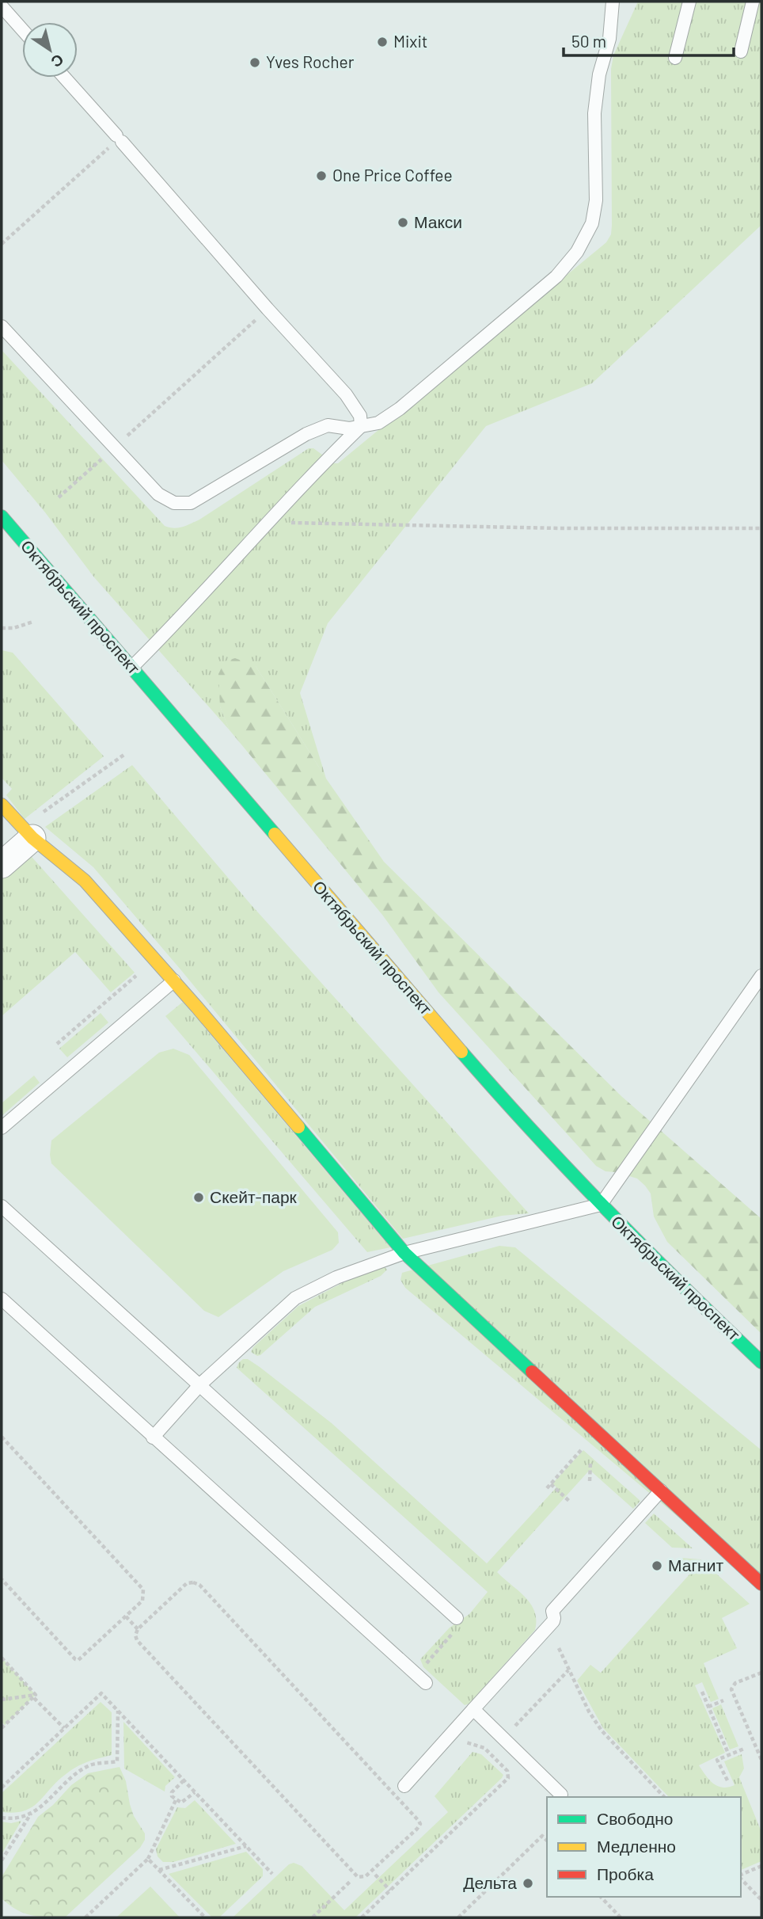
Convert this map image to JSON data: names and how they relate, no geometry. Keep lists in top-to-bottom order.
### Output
{
  "streets": {
    "main road": ["Октябрьский проспект"]
  },
  "places": [
    "Mixit",
    "Yves Rocher",
    "One Price Coffee",
    "Макси",
    "Скейт-парк",
    "Магнит",
    "Дельта"
  ],
  "legend": ["Свободно", "Медленно", "Пробка"],
  "scale_bar": "50 m",
  "north": "bottom right"
}
